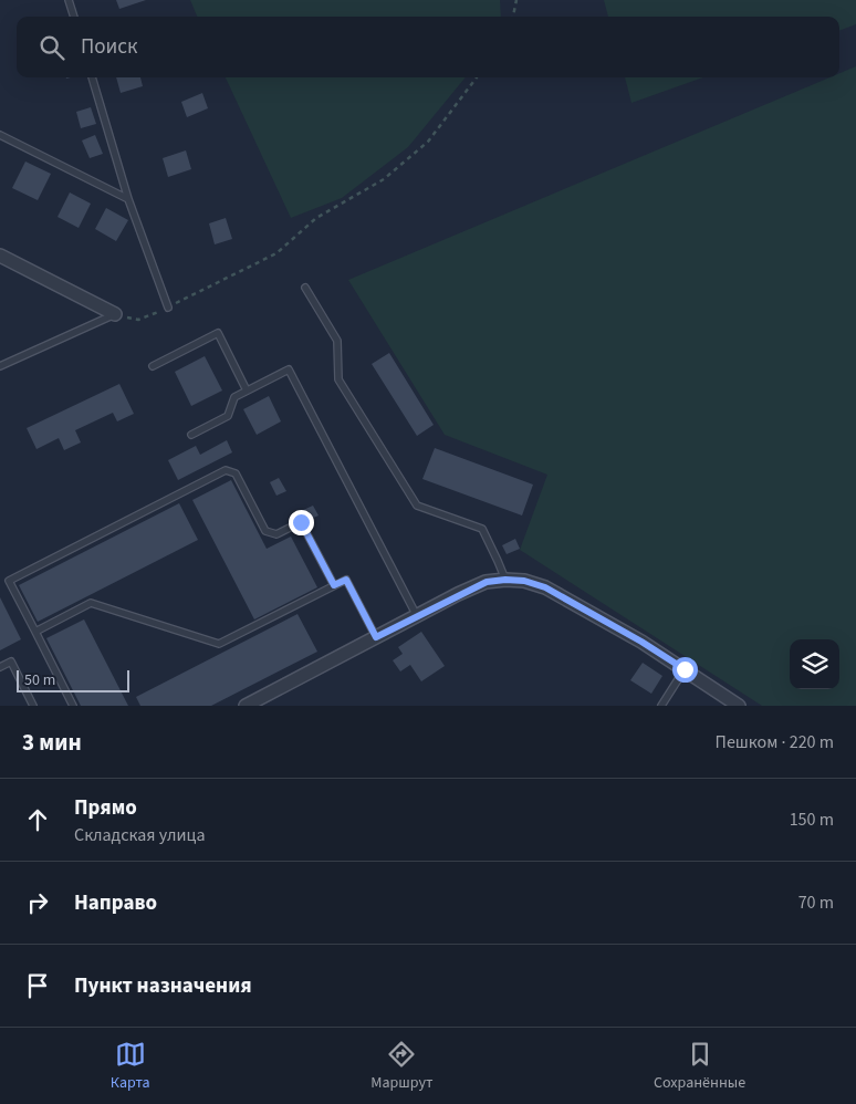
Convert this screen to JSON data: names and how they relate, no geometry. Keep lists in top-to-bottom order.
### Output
{
  "scale_bar": "50 m",
  "page": {
    "search": "Поиск",
    "scale": "50 m",
    "heading": ["3 мин", "Пешком · 220 m"],
    "list": [
      ["Прямо", "Складская улица", "150 m"],
      ["Направо", "70 m"],
      "Пункт назначения"
    ],
    "nav": ["Карта", "Маршрут", "Сохранённые"]
  }
}
